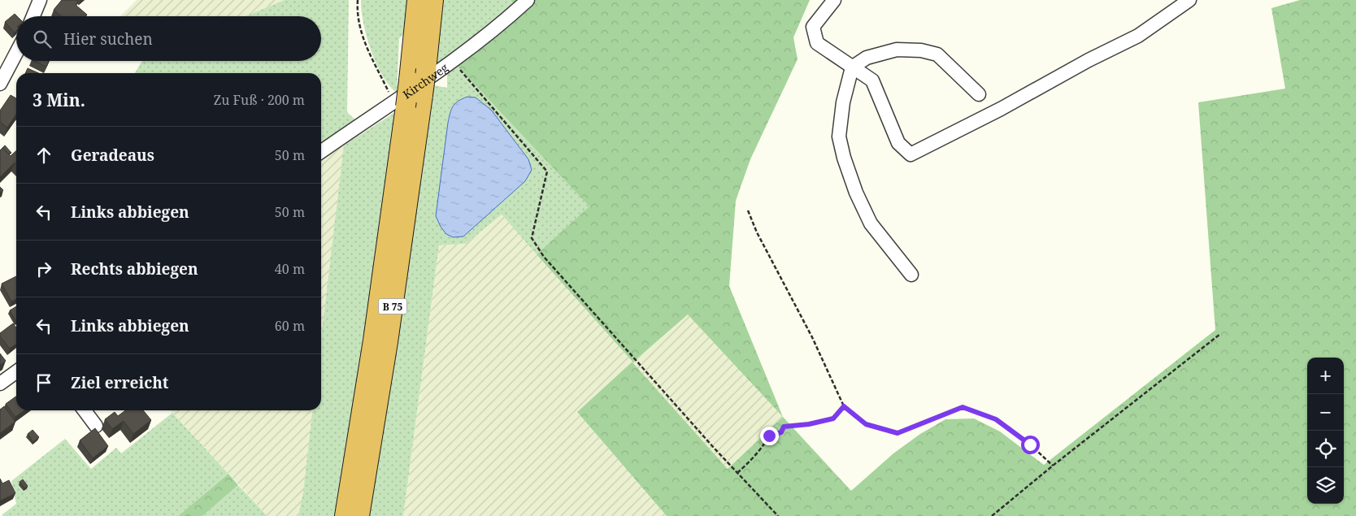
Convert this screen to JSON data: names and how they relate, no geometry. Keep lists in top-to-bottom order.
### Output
{
  "streets": {
    "highway": ["B 75"],
    "street": ["Kirchweg"]
  },
  "crossings": [
    ["Kirchweg", "B 75"]
  ],
  "page": {
    "search": "Hier suchen",
    "heading": ["3 Min.", "Zu Fuß · 200 m"],
    "list": [
      ["Geradeaus", "50 m"],
      ["Links abbiegen", "50 m"],
      ["Rechts abbiegen", "40 m"],
      ["Links abbiegen", "60 m"],
      "Ziel erreicht"
    ],
    "map_buttons": ["+", "−"]
  }
}
